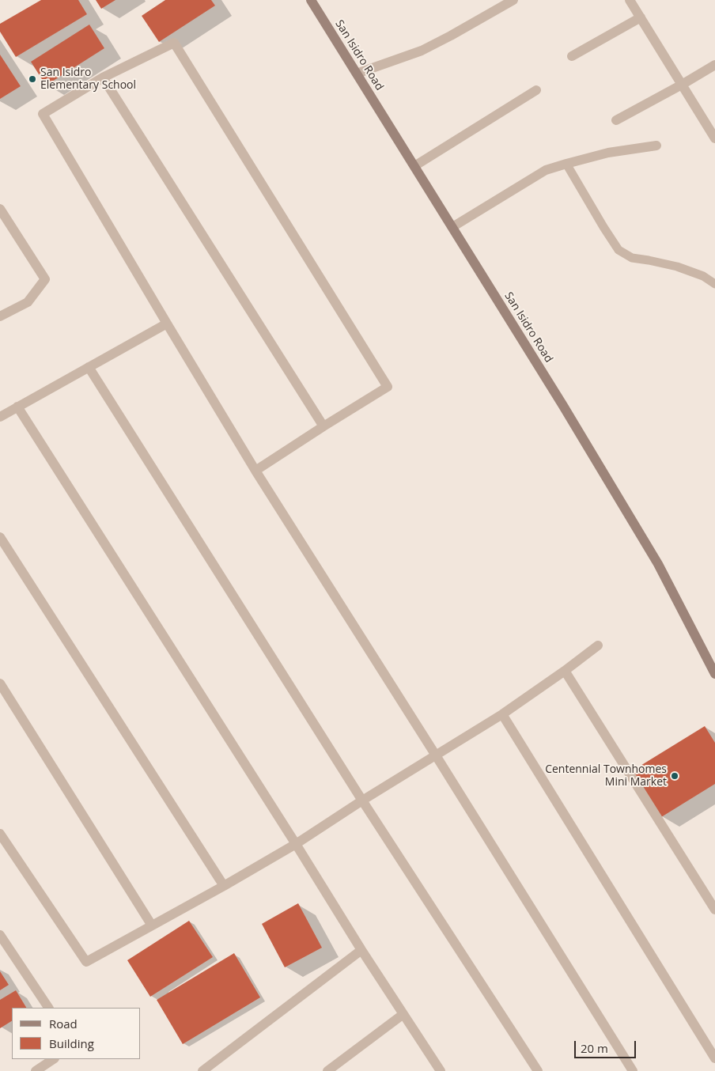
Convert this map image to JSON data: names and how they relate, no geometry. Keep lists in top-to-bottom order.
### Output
{
  "streets": {
    "street": ["San Isidro Road"]
  },
  "places": ["San Isidro Elementary School", "Centennial Townhomes Mini Market"],
  "legend": ["Road", "Building"],
  "scale_bar": "20 m"
}
